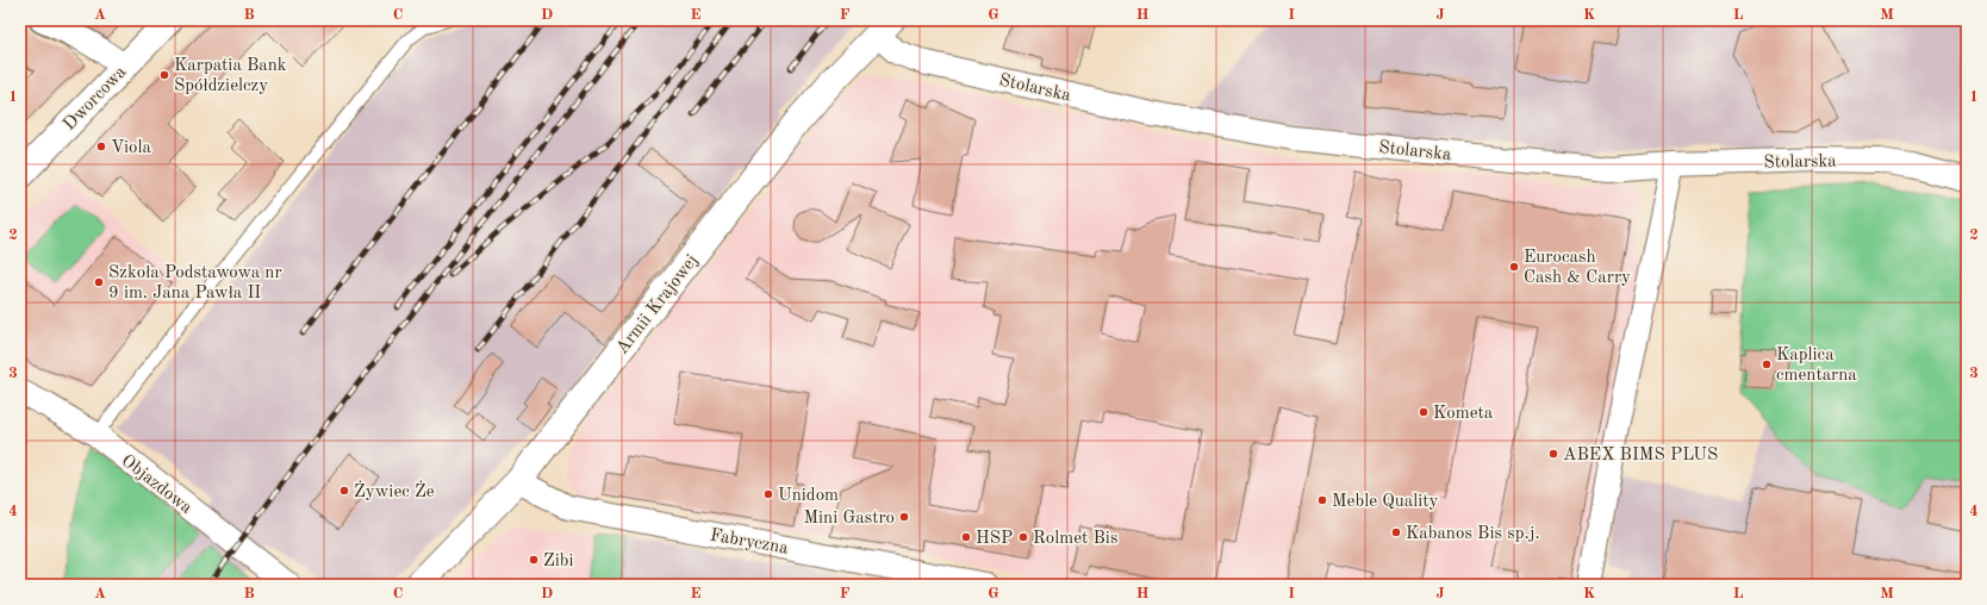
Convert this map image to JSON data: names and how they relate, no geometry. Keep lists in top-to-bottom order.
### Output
{
  "streets": {
    "street": [
      "Stolarska",
      "Dworcowa",
      "Armii Krajowej",
      "Objazdowa",
      "Fabryczna"
    ]
  },
  "crossings": [
    ["Stolarska", "Armii Krajowej"],
    ["Armii Krajowej", "Fabryczna"]
  ],
  "places": [
    "Karpatia Bank Spółdzielczy",
    "Viola",
    "Eurocash Cash & Carry",
    "Szkoła Podstawowa nr 9 im. Jana Pawła II",
    "Kaplica cmentarna",
    "Kometa",
    "ABEX BIMS PLUS",
    "Żywiec Że",
    "Unidom",
    "Meble Quality",
    "Mini Gastro",
    "Kabanos Bis sp.j.",
    "HSP",
    "Rolmet Bis",
    "Zibi"
  ],
  "grid": {
    "columns": [
      "A",
      "B",
      "C",
      "D",
      "E",
      "F",
      "G",
      "H",
      "I",
      "J",
      "K",
      "L",
      "M"
    ],
    "rows": [
      "1",
      "2",
      "3",
      "4"
    ]
  }
}
